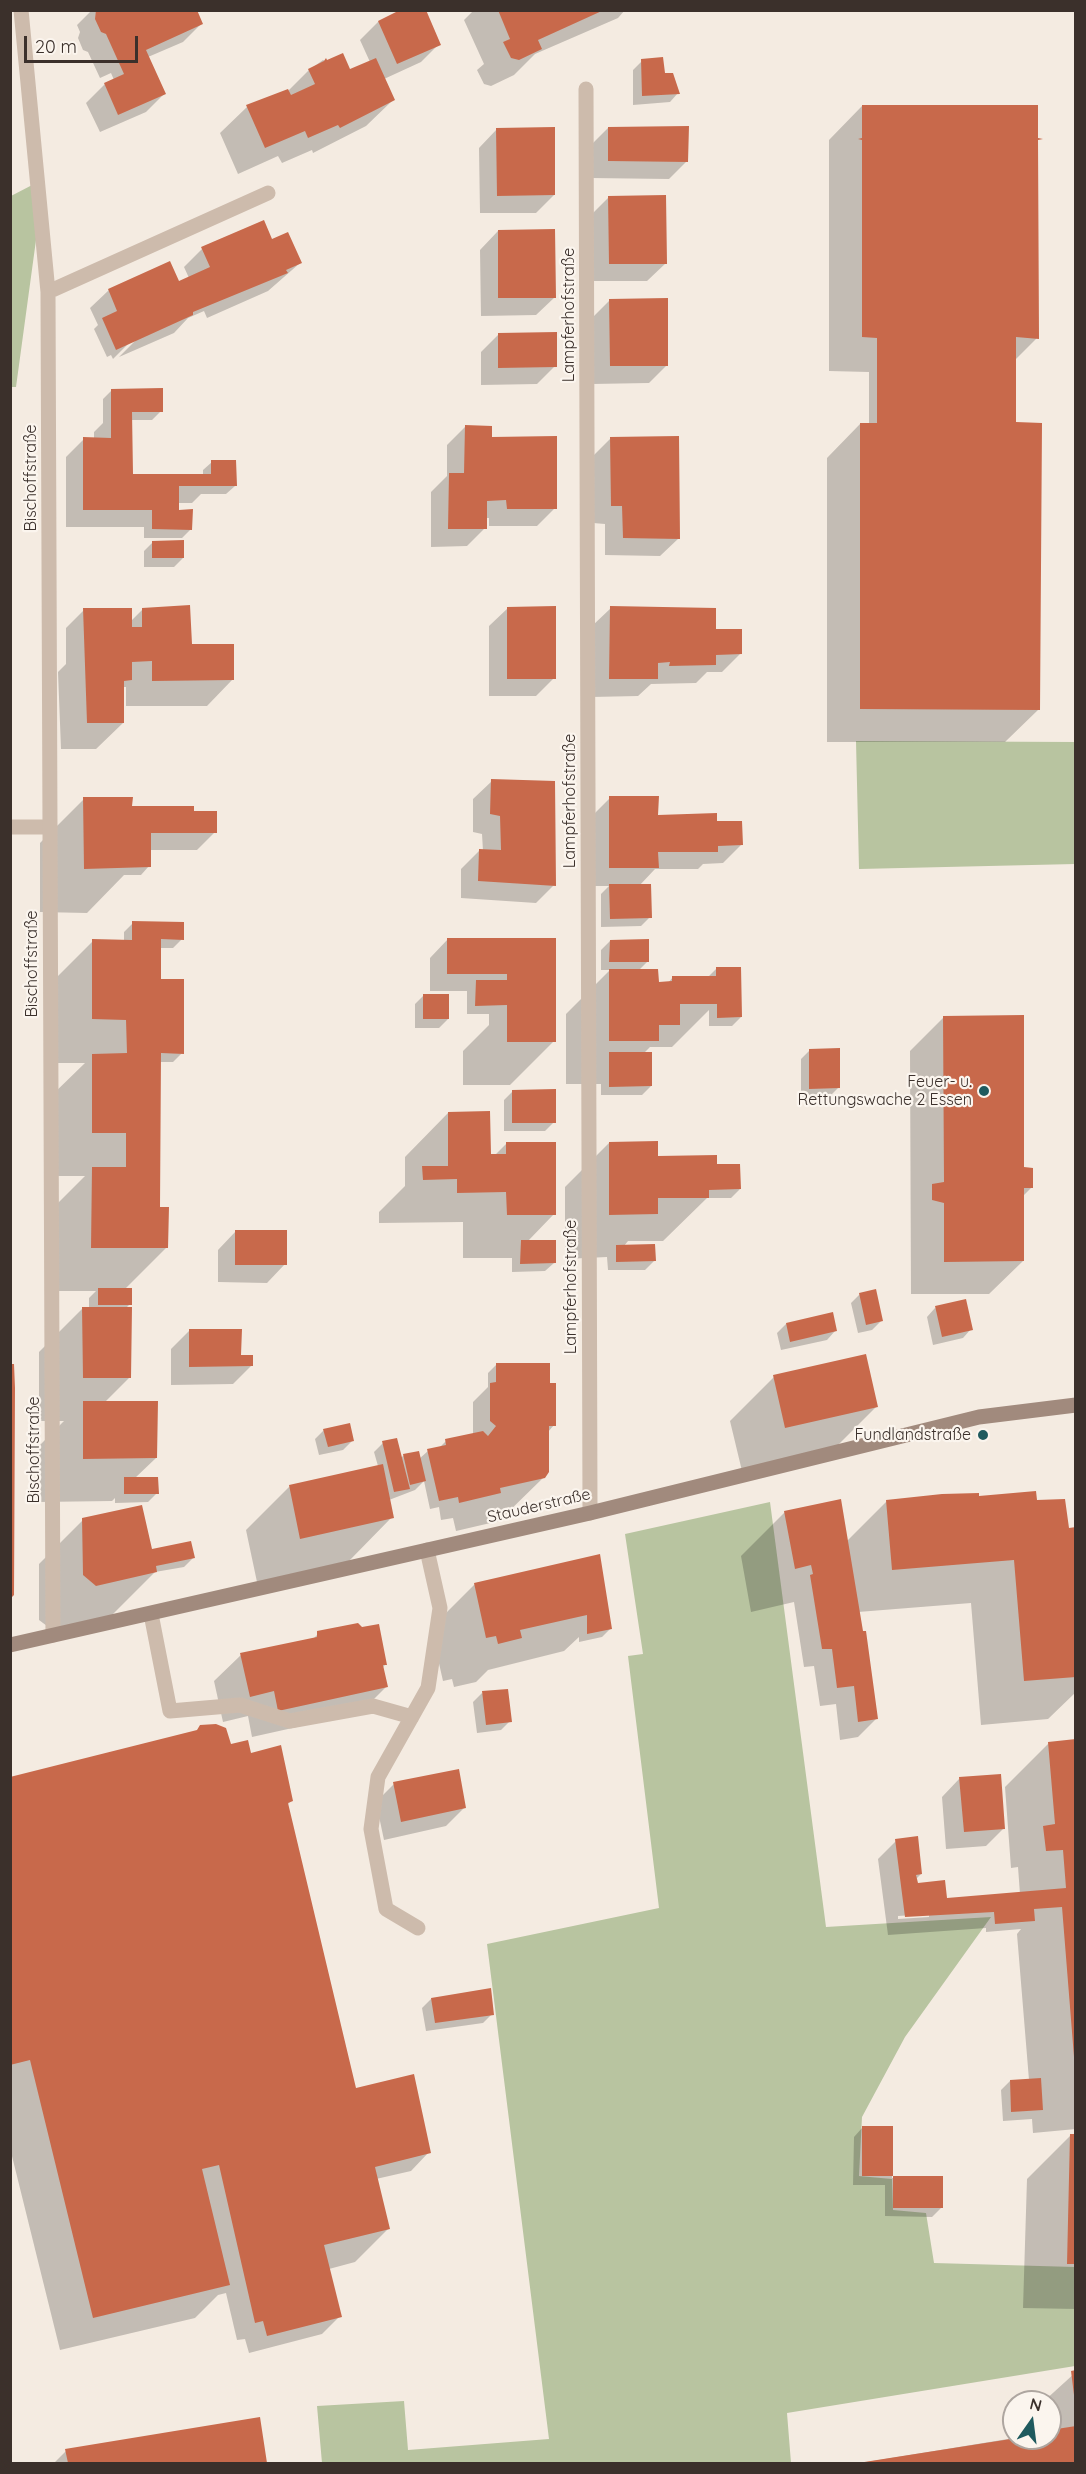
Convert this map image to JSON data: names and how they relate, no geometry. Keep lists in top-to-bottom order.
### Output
{
  "streets": {
    "main road": ["Stauderstraße"],
    "street": ["Lampferhofstraße", "Bischoffstraße"]
  },
  "crossings": [
    ["Lampferhofstraße", "Stauderstraße"],
    ["Bischoffstraße", "Stauderstraße"]
  ],
  "places": ["Feuer- u. Rettungswache 2 Essen", "Fundlandstraße"],
  "scale_bar": "20 m",
  "north": "top"
}
